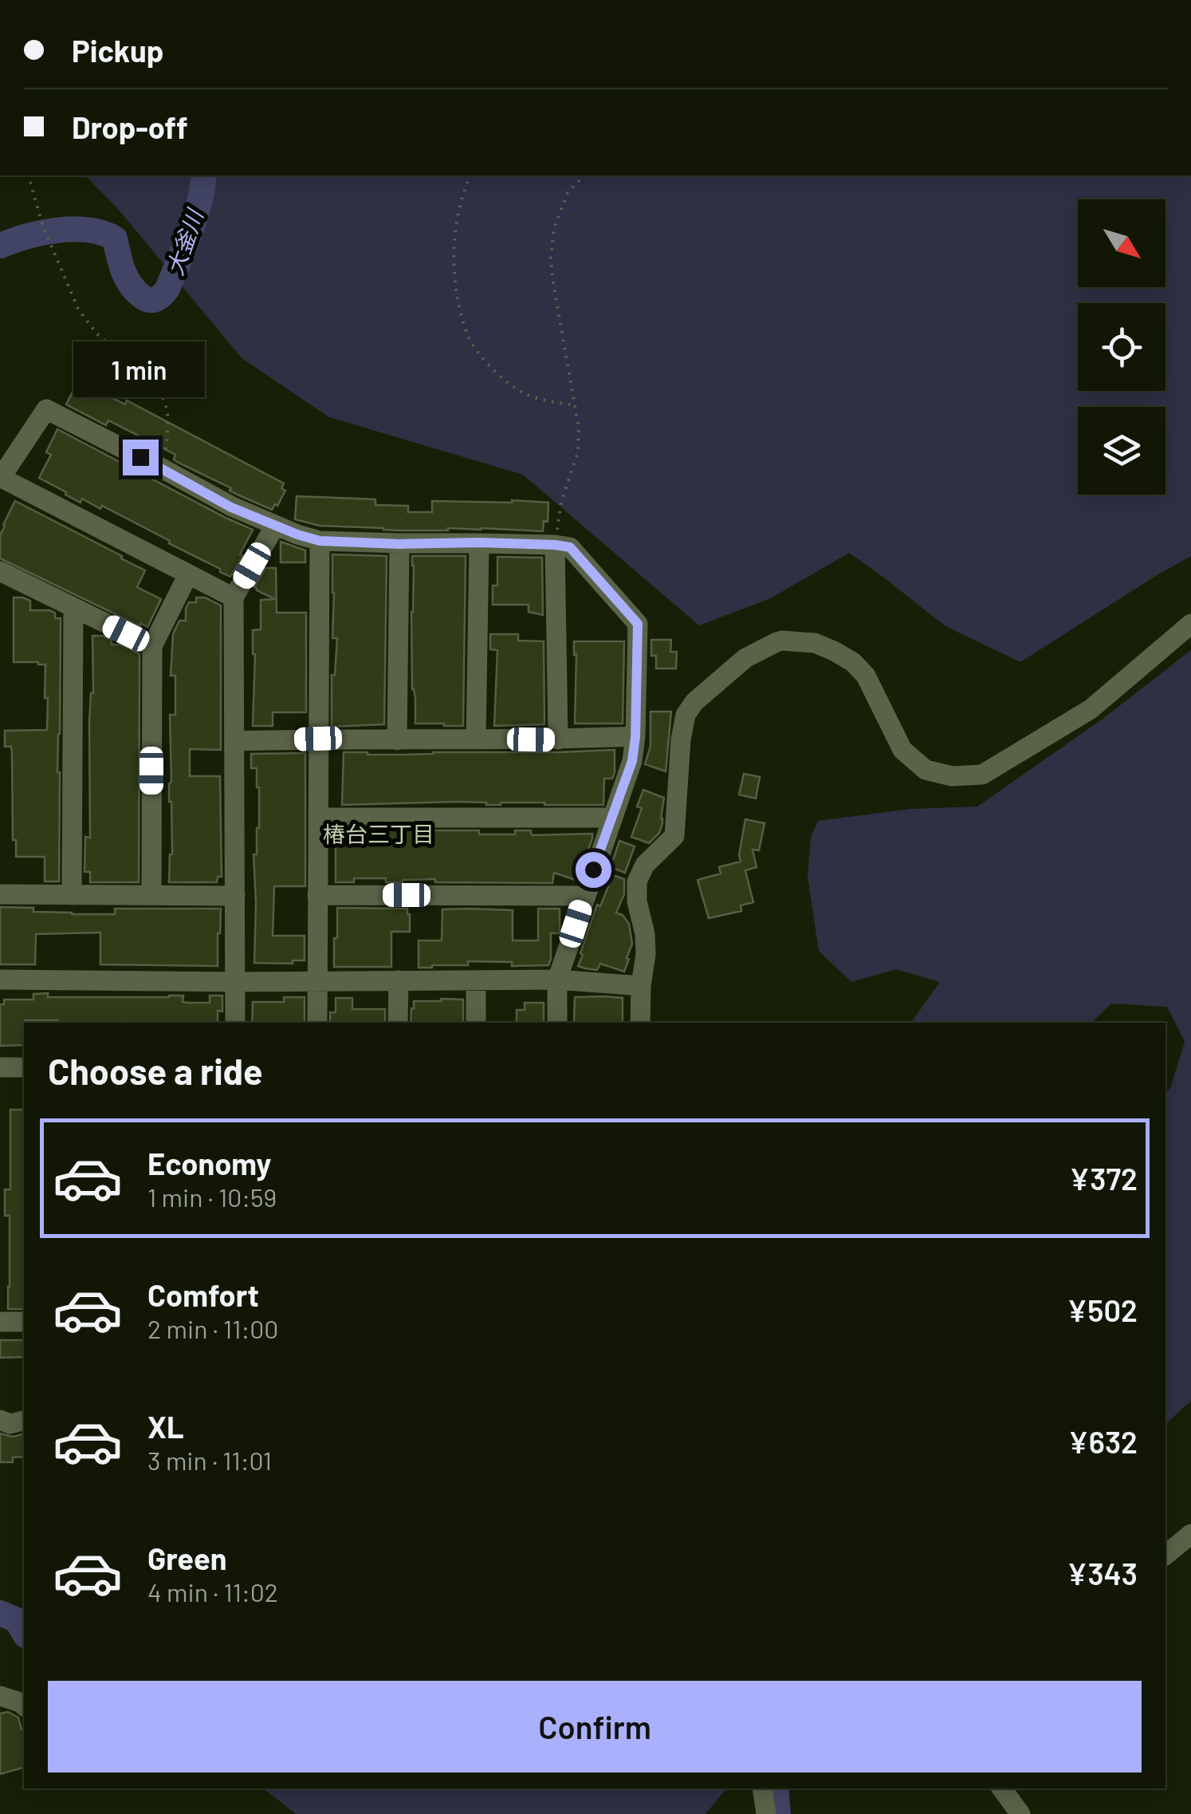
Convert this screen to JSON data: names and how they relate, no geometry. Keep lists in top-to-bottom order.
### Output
{
  "districts": ["椿台三丁目"],
  "water": ["大釜川"],
  "north": "bottom right",
  "page": {
    "banner": ["Pickup", "Drop-off"],
    "bubble": "1 min",
    "heading": "Choose a ride",
    "list": [
      {
        "name": "Economy",
        "note": "1 min · 10:59",
        "value": "¥372"
      },
      {
        "name": "Comfort",
        "note": "2 min · 11:00",
        "value": "¥502"
      },
      {
        "name": "XL",
        "note": "3 min · 11:01",
        "value": "¥632"
      },
      {
        "name": "Green",
        "note": "4 min · 11:02",
        "value": "¥343"
      }
    ],
    "buttons": "Confirm"
  }
}
